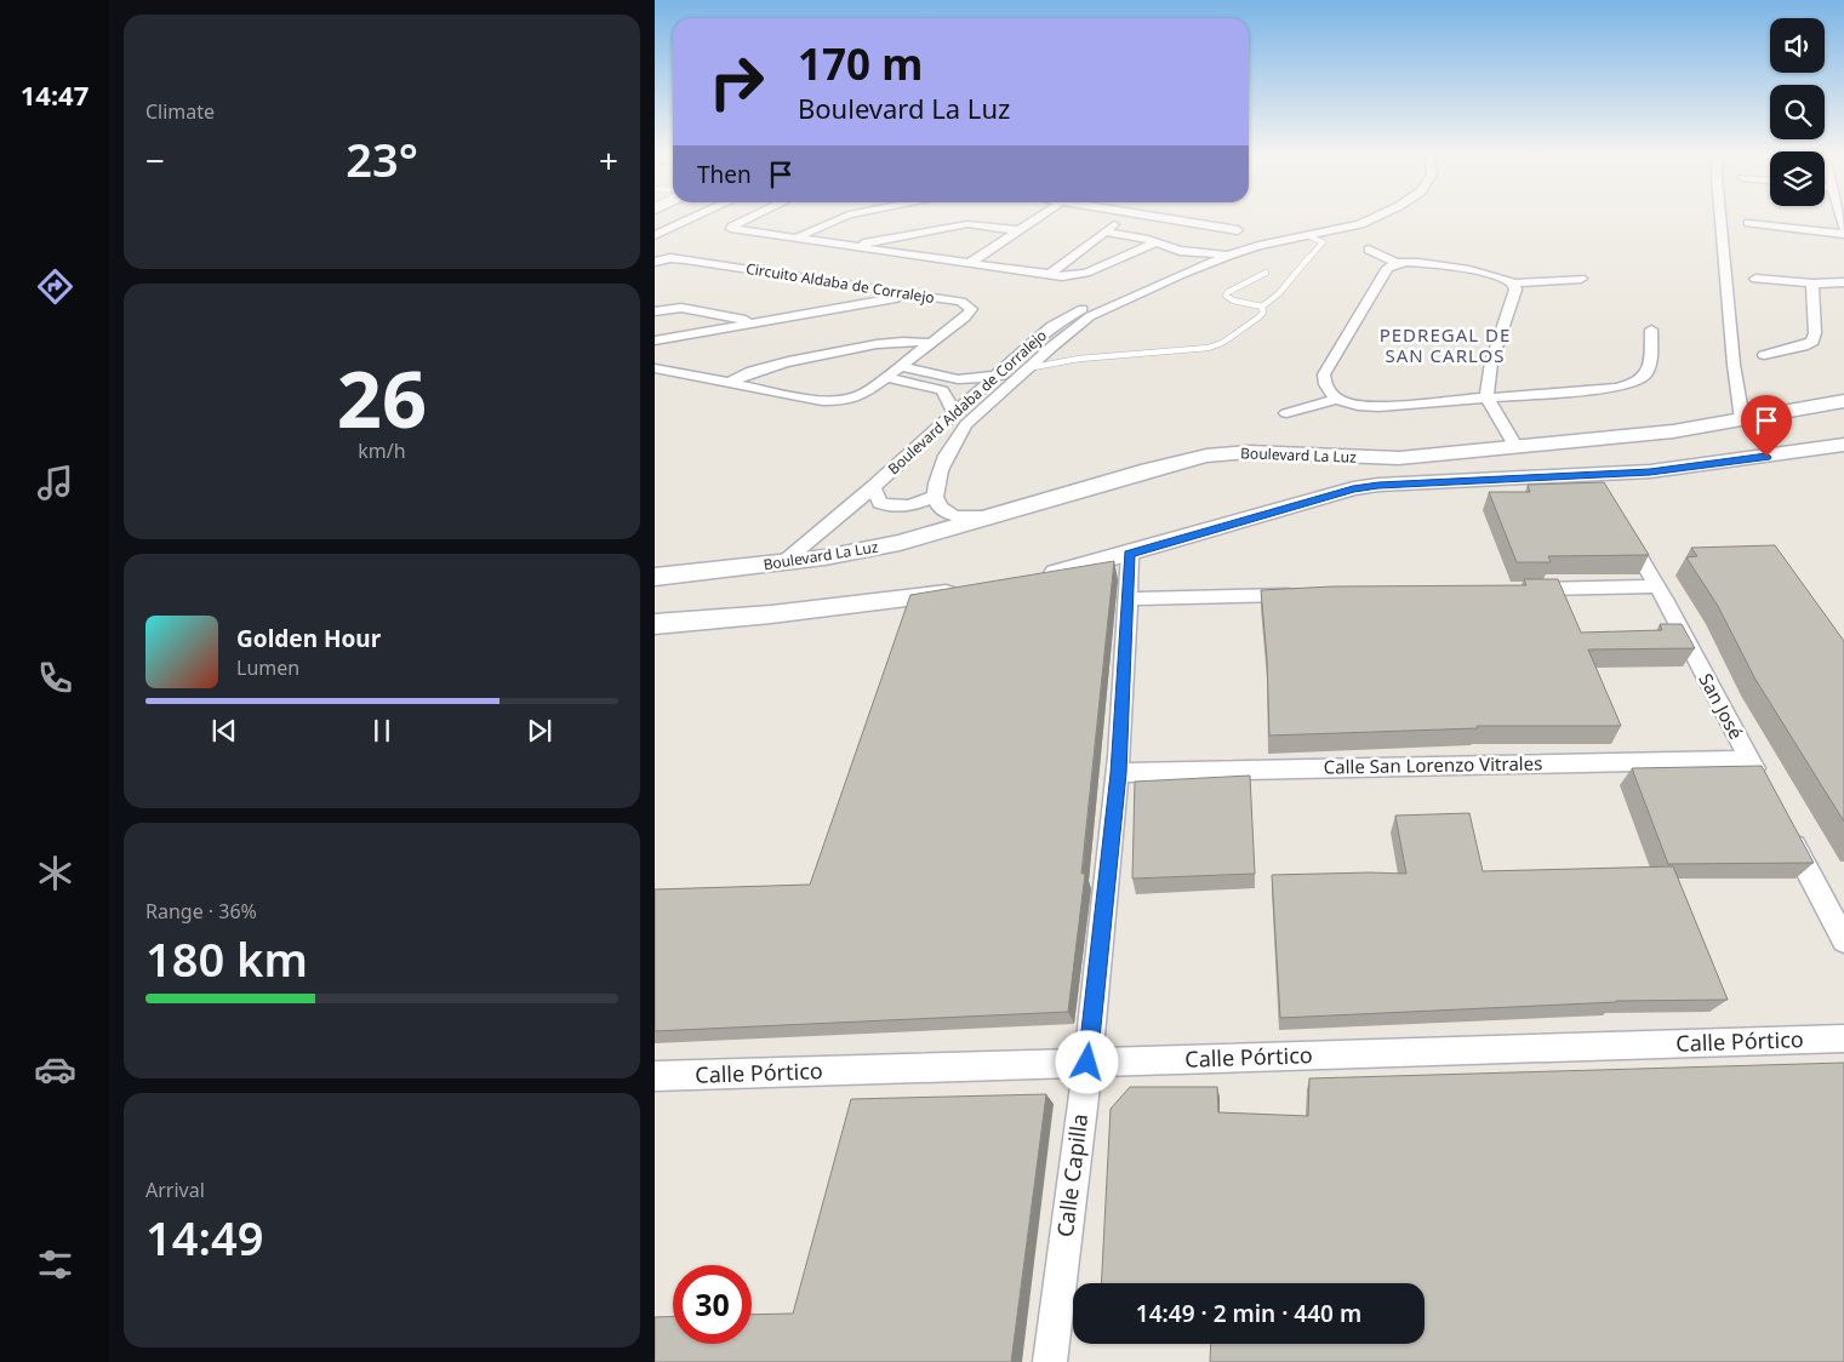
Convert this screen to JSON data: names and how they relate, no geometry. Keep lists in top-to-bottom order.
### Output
{
  "streets": {
    "main road": ["Boulevard La Luz"],
    "street": [
      "Circuito Aldaba de Corralejo",
      "Boulevard Aldaba de Corralejo",
      "San José",
      "Calle San Lorenzo Vitrales",
      "Calle Pórtico",
      "Calle Capilla"
    ]
  },
  "crossings": [
    ["Boulevard Aldaba de Corralejo", "Boulevard La Luz"],
    ["Boulevard La Luz", "Calle Capilla"],
    ["San José", "Calle San Lorenzo Vitrales"],
    ["Calle San Lorenzo Vitrales", "Calle Capilla"],
    ["Calle Pórtico", "Calle Capilla"]
  ],
  "districts": ["PEDREGAL DE SAN CARLOS"],
  "page": {
    "tabs": "14:47",
    "tile": [
      "Climate",
      ["26", "km/h"],
      ["Range · 36%", "180 km"],
      ["Arrival", "14:49"]
    ],
    "turn": ["170 m", "Boulevard La Luz"],
    "heat": ["−", "23°", "+"],
    "then": "Then",
    "song": ["Golden Hour", "Lumen"],
    "limit": "30",
    "trip": "14:49 · 2 min · 440 m"
  }
}
